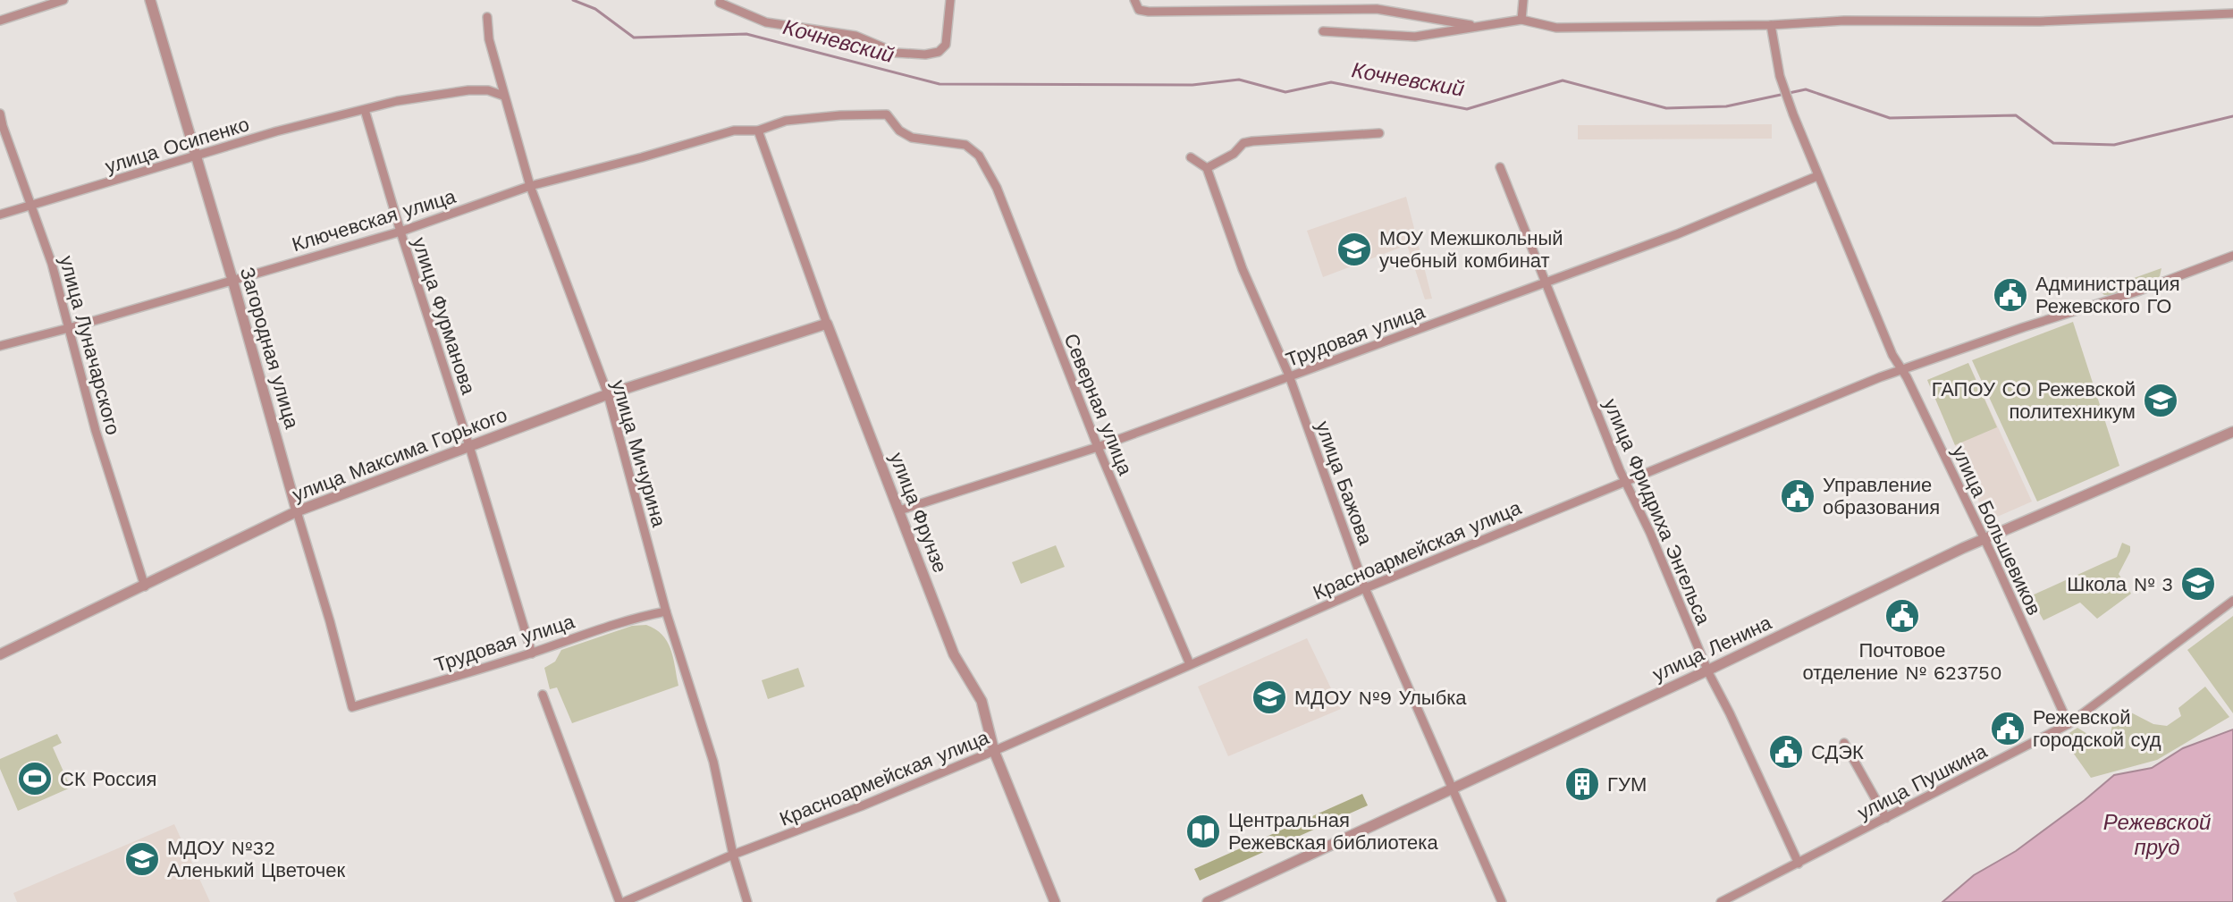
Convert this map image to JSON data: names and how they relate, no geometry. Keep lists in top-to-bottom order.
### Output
{
  "streets": {
    "street": [
      "улица Осипенко",
      "Ключевская улица",
      "улица Фурманова",
      "Трудовая улица",
      "улица Луначарского",
      "Загородная улица",
      "Северная улица",
      "улица Мичурина",
      "улица Максима Горького",
      "улица Бажова",
      "улица Фридриха Энгельса",
      "улица Фрунзе",
      "улица Большевиков",
      "Красноармейская улица",
      "улица Ленина",
      "улица Пушкина"
    ]
  },
  "crossings": [
    ["улица Осипенко", "улица Фурманова"],
    ["улица Осипенко", "улица Луначарского"],
    ["улица Осипенко", "Загородная улица"],
    ["улица Осипенко", "улица Мичурина"],
    ["Ключевская улица", "улица Фурманова"],
    ["Ключевская улица", "улица Луначарского"],
    ["Ключевская улица", "Загородная улица"],
    ["Ключевская улица", "Северная улица"],
    ["Ключевская улица", "улица Мичурина"],
    ["Ключевская улица", "улица Фрунзе"],
    ["улица Фурманова", "Трудовая улица"],
    ["улица Фурманова", "улица Максима Горького"],
    ["Трудовая улица", "Загородная улица"],
    ["Трудовая улица", "Северная улица"],
    ["Трудовая улица", "улица Мичурина"],
    ["Трудовая улица", "улица Бажова"],
    ["Трудовая улица", "улица Фридриха Энгельса"],
    ["Трудовая улица", "улица Фрунзе"],
    ["Трудовая улица", "улица Большевиков"],
    ["улица Луначарского", "улица Максима Горького"],
    ["Загородная улица", "улица Максима Горького"],
    ["Северная улица", "Красноармейская улица"],
    ["улица Мичурина", "улица Максима Горького"],
    ["улица Мичурина", "Красноармейская улица"],
    ["улица Максима Горького", "улица Фрунзе"],
    ["улица Бажова", "Красноармейская улица"],
    ["улица Бажова", "улица Ленина"],
    ["улица Фридриха Энгельса", "Красноармейская улица"],
    ["улица Фридриха Энгельса", "улица Ленина"],
    ["улица Фридриха Энгельса", "улица Пушкина"],
    ["улица Фрунзе", "Красноармейская улица"],
    ["улица Большевиков", "Красноармейская улица"],
    ["улица Большевиков", "улица Ленина"],
    ["улица Большевиков", "улица Пушкина"]
  ],
  "water": ["Кочневский", "Режевской пруд"],
  "places": {
    "school or university": [
      "МОУ Межшкольный учебный комбинат",
      "ГАПОУ СО Режевской политехникум",
      "Школа № 3",
      "МДОУ №9 Улыбка",
      "МДОУ №32 Аленький Цветочек"
    ],
    "public building": [
      "Администрация Режевского ГО",
      "Управление образования",
      "Почтовое отделение № 623750",
      "Режевской городской суд",
      "СДЭК"
    ],
    "sports": ["СК Россия"],
    "building": ["ГУМ"],
    "library": ["Центральная Режевская библиотека"]
  }
}
